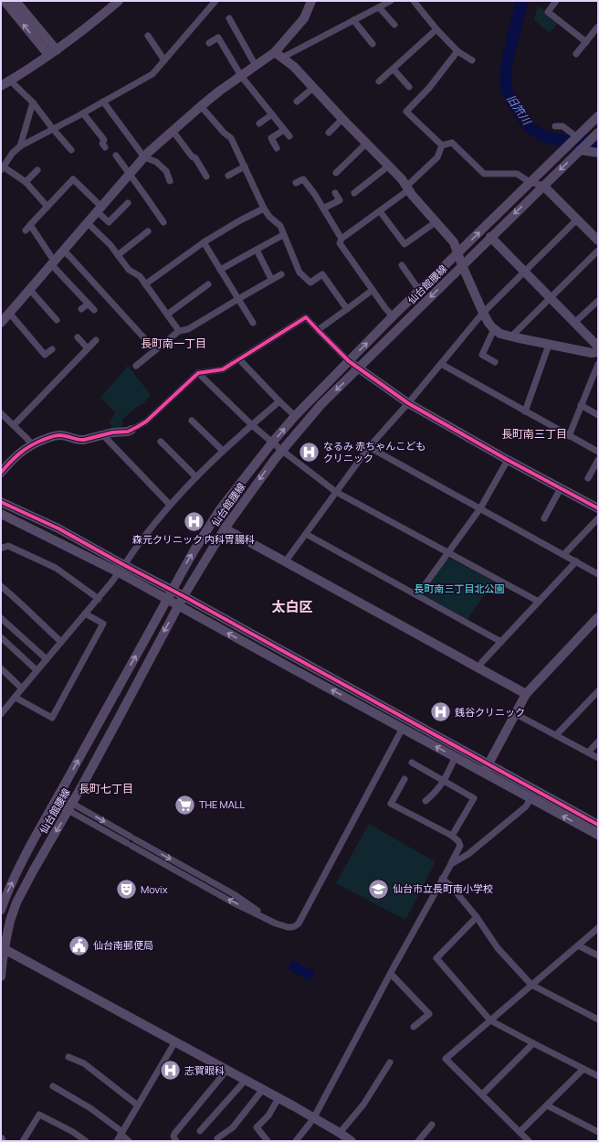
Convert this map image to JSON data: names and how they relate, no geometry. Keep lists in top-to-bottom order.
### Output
{
  "streets": {
    "street": ["仙台館腰線"]
  },
  "districts": [
    "長町南一丁目",
    "長町南三丁目",
    "太白区",
    "長町七丁目"
  ],
  "water": ["旧笊川"],
  "parks": ["長町南三丁目北公園"],
  "places": {
    "hospital": [
      "なるみ 赤ちゃんこども クリニック",
      "森元クリニック 内科胃腸科",
      "銭谷クリニック",
      "志賀眼科"
    ],
    "supermarket": ["THE MALL"],
    "school or university": ["仙台市立長町南小学校"],
    "theatre": ["Movix"],
    "public building": ["仙台南郵便局"]
  }
}
